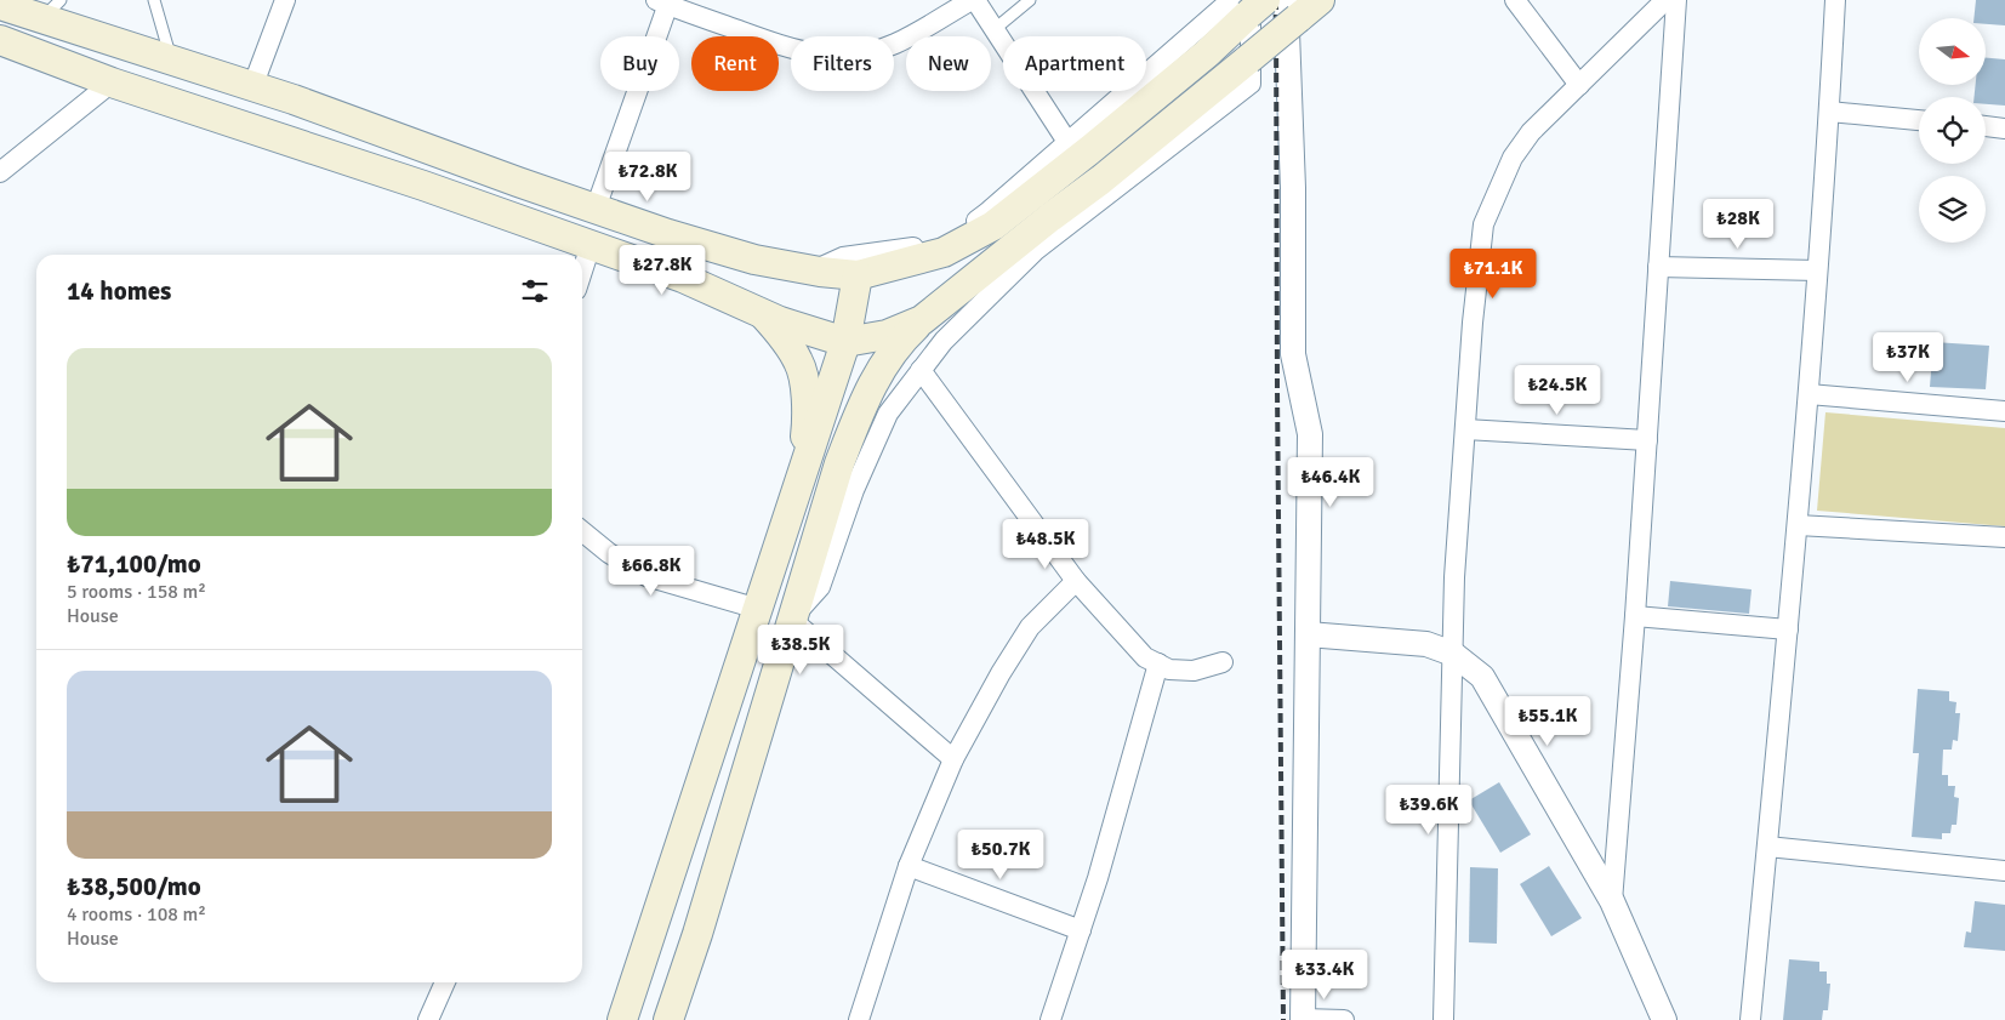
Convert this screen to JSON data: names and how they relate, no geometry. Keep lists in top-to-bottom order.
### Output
{
  "north": "right",
  "page": {
    "chip": [
      "Buy",
      "Rent",
      "Filters",
      "New",
      "Apartment"
    ],
    "price": [
      "₺72.8K",
      "₺28K",
      "₺27.8K",
      "₺71.1K",
      "₺37K",
      "₺24.5K",
      "₺46.4K",
      "₺48.5K",
      "₺66.8K",
      "₺38.5K",
      "₺55.1K",
      "₺39.6K",
      "₺50.7K",
      "₺33.4K"
    ],
    "heading": "14 homes",
    "list": [
      {
        "name": "₺71,100/mo",
        "note": "5 rooms · 158 m² · House"
      },
      {
        "name": "₺38,500/mo",
        "note": "4 rooms · 108 m² · House"
      }
    ]
  }
}
